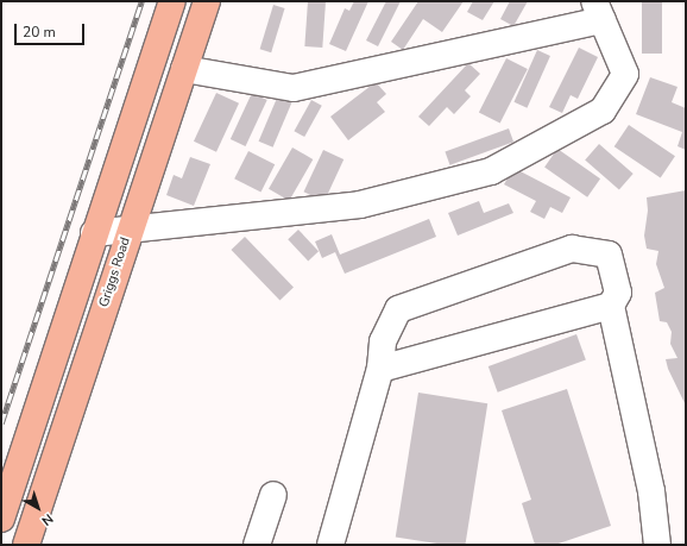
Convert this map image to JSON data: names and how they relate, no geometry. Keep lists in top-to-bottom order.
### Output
{
  "streets": {
    "main road": ["Griggs Road"]
  },
  "scale_bar": "20 m",
  "north": "bottom right"
}
